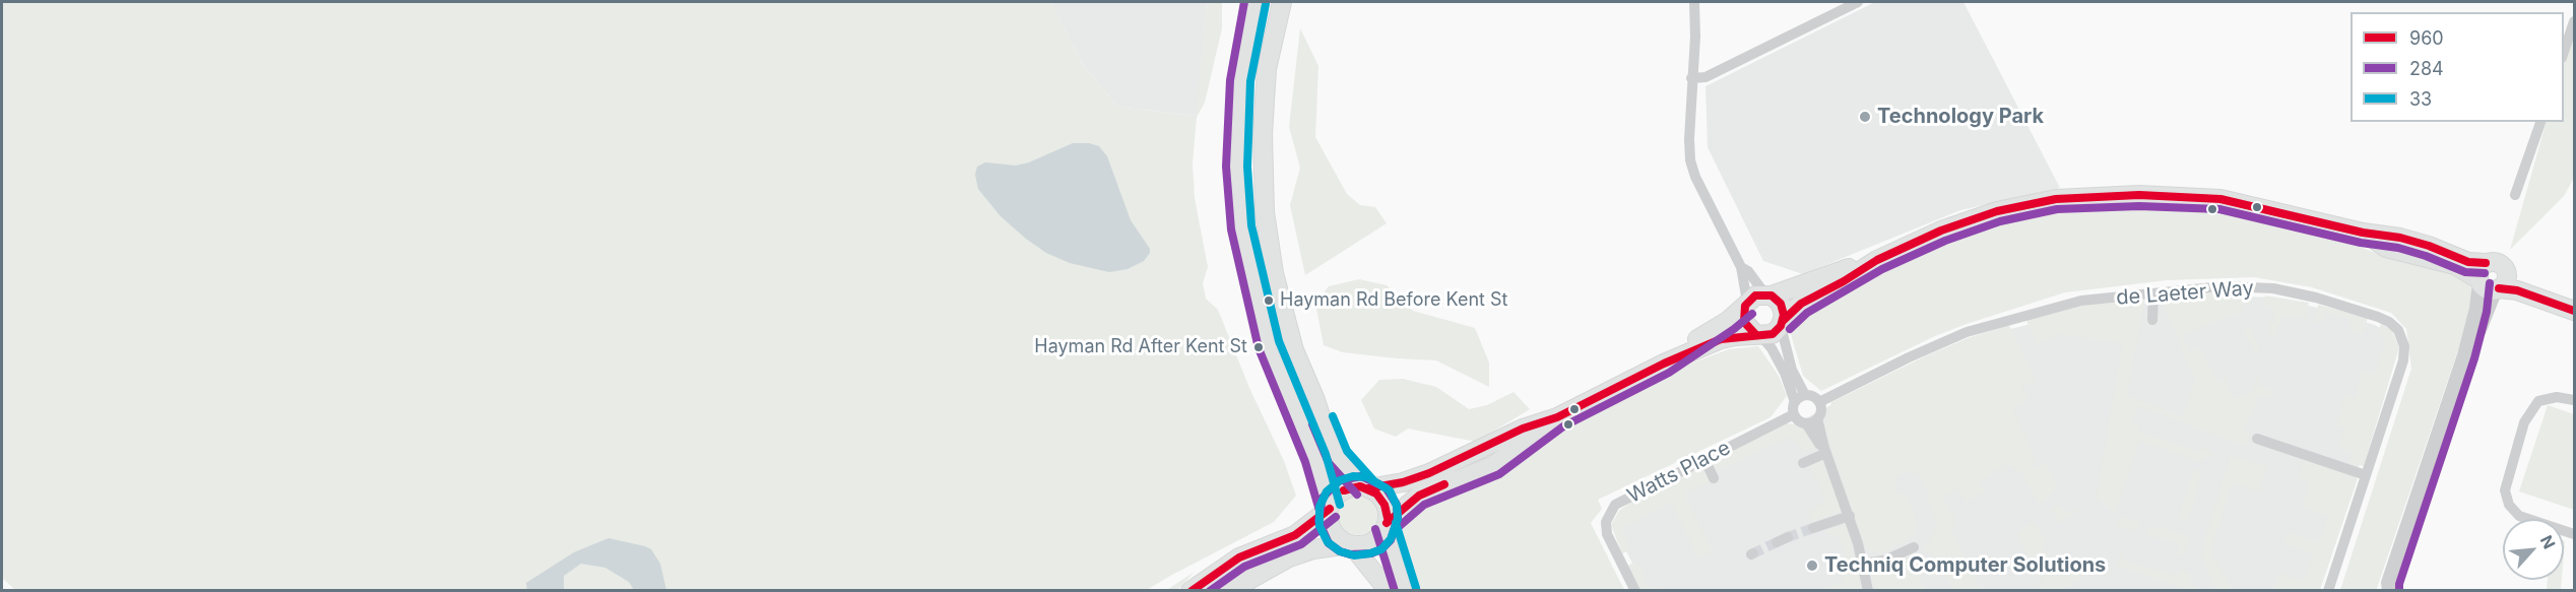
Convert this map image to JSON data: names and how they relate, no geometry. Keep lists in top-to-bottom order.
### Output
{
  "streets": {
    "street": ["de Laeter Way", "Watts Place"]
  },
  "crossings": [
    ["de Laeter Way", "Watts Place"]
  ],
  "places": [
    "Technology Park",
    "Hayman Rd Before Kent St",
    "Hayman Rd After Kent St",
    "Techniq Computer Solutions"
  ],
  "lines": ["transit line 284", "transit line 33", "transit line 960"],
  "legend": ["960", "284", "33"],
  "north": "top right"
}
